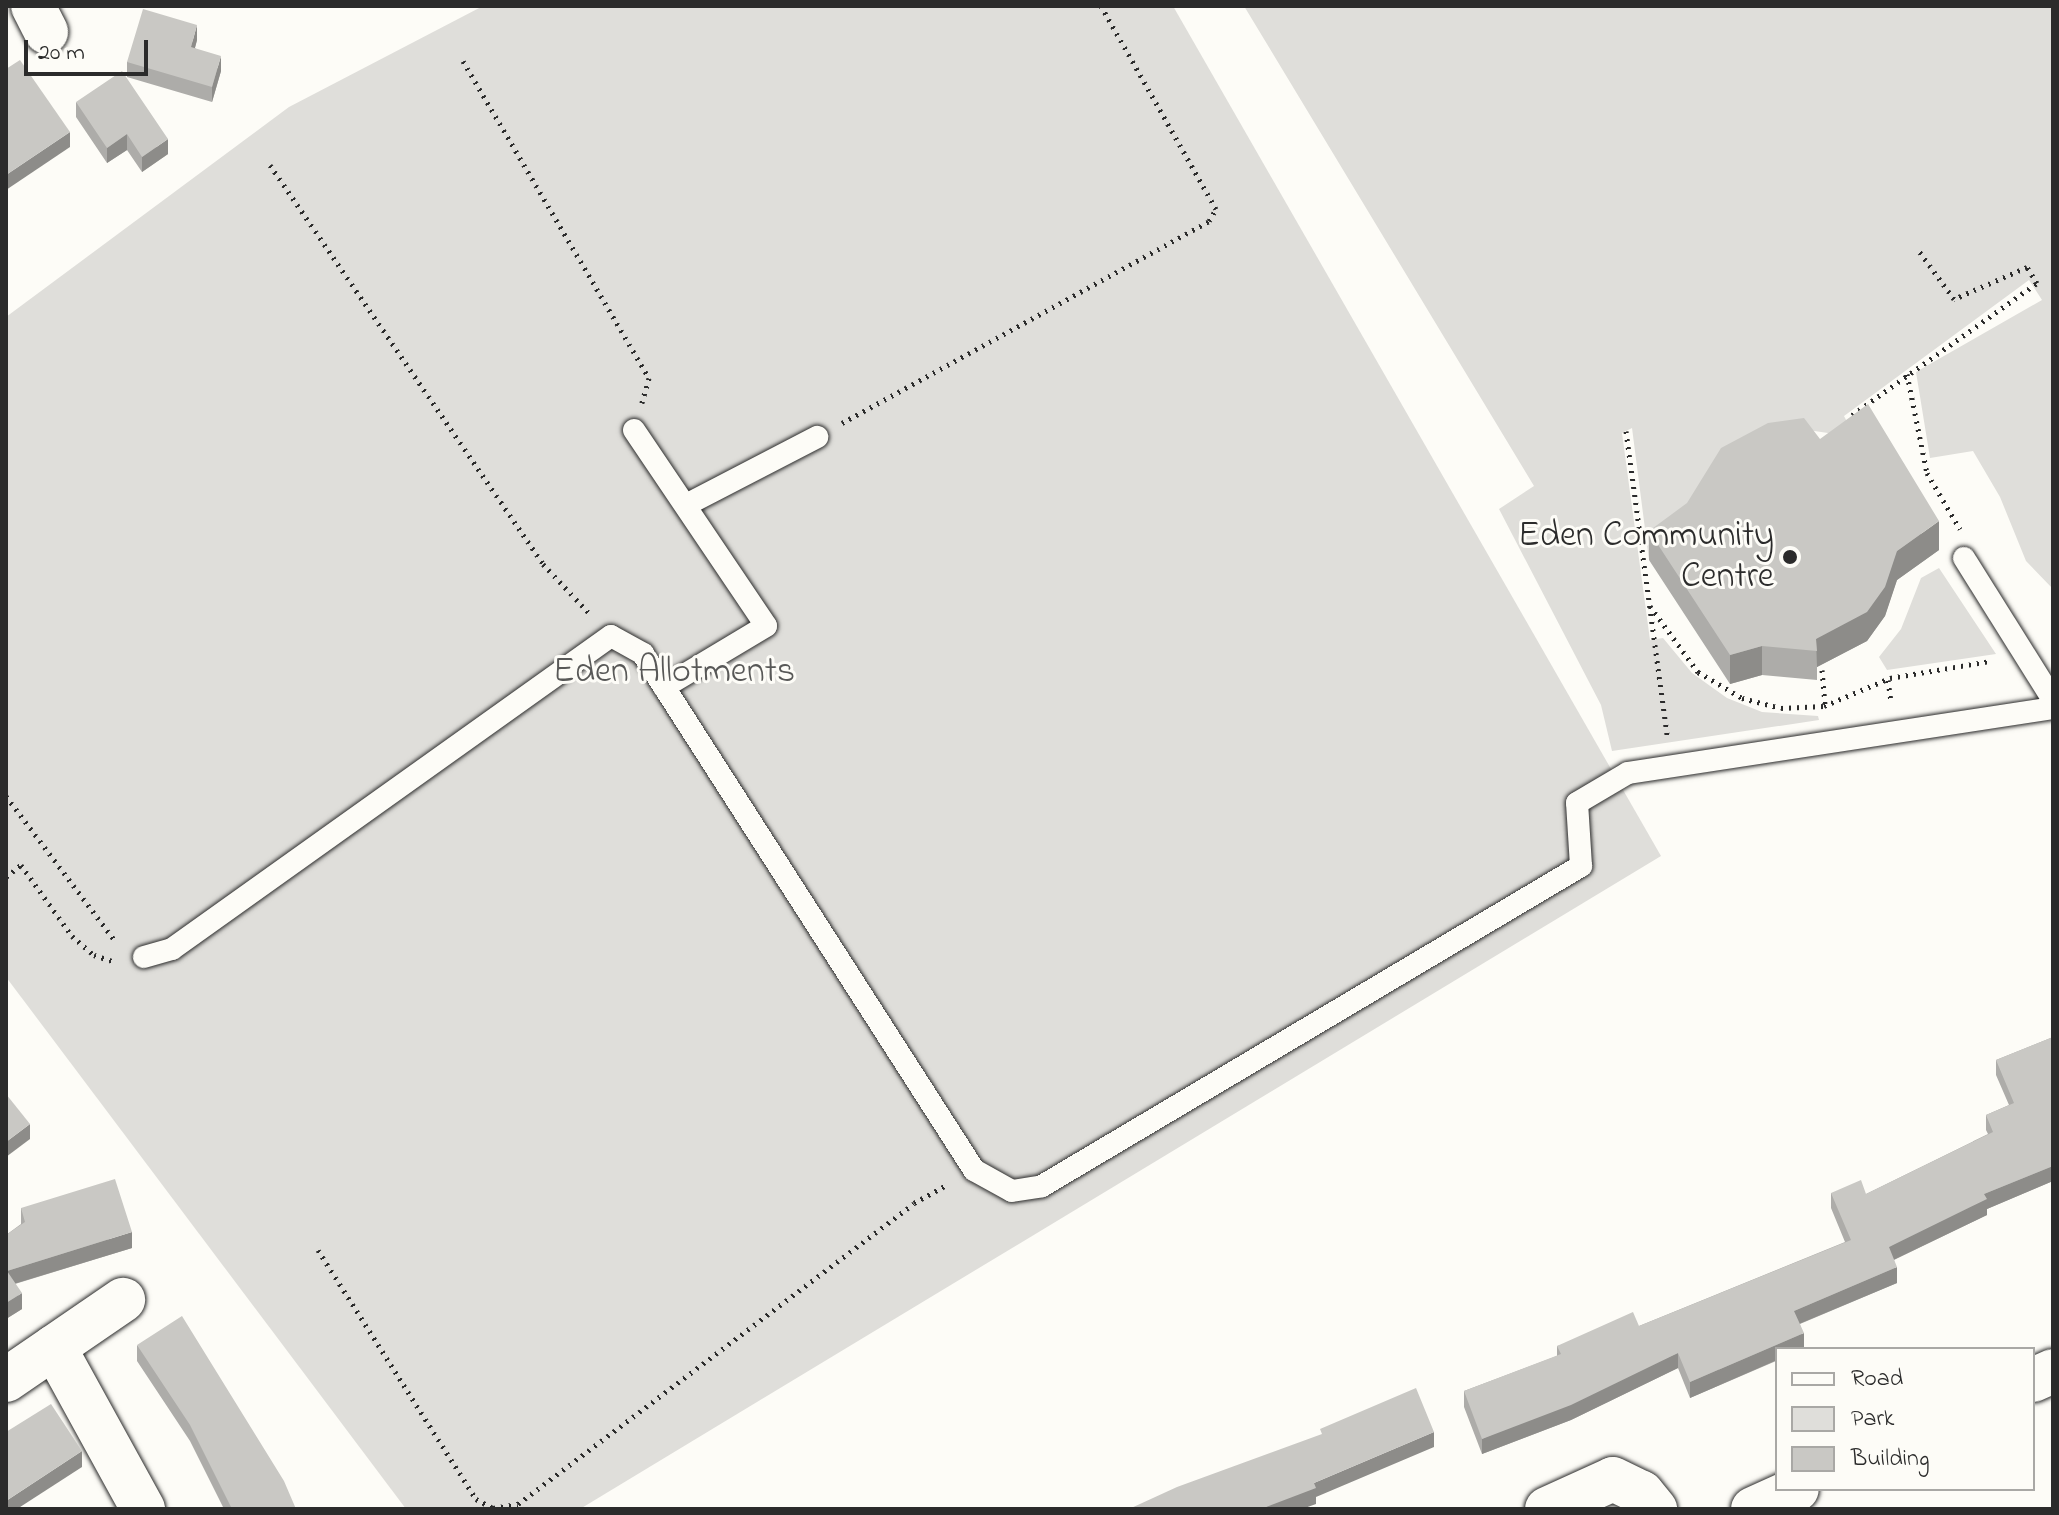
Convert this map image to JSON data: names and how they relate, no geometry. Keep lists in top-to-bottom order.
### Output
{
  "parks": ["Eden Allotments"],
  "places": ["Eden Community Centre"],
  "legend": ["Road", "Park", "Building"],
  "scale_bar": "20 m"
}
